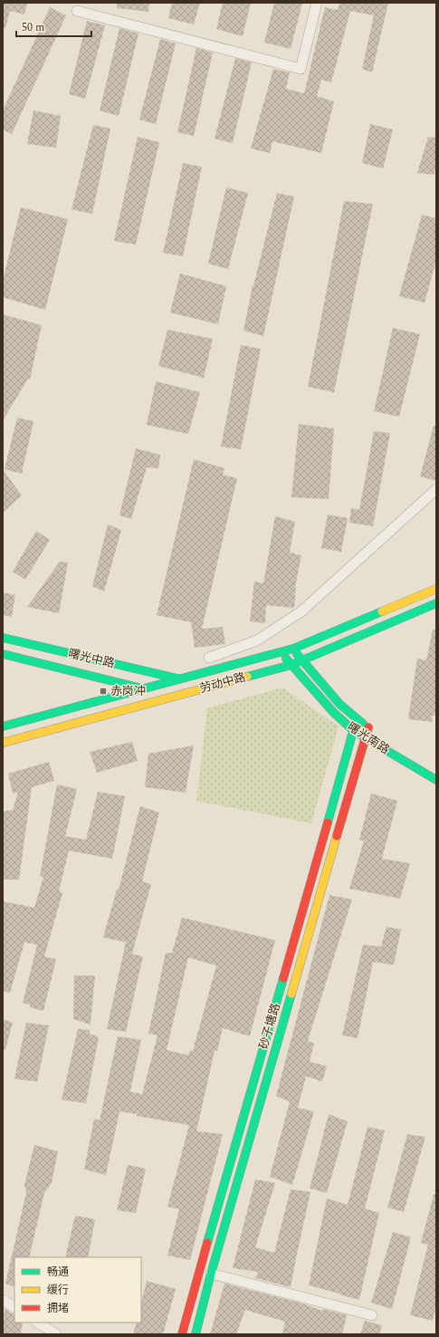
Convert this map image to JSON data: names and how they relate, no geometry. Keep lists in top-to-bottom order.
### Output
{
  "streets": {
    "street": [
      "曙光中路",
      "劳动中路",
      "曙光南路",
      "砂子塘路"
    ]
  },
  "crossings": [
    ["曙光中路", "劳动中路"],
    ["劳动中路", "曙光南路"],
    ["曙光南路", "砂子塘路"]
  ],
  "places": {
    "transit": ["赤岗冲"]
  },
  "legend": ["畅通", "缓行", "拥堵"],
  "scale_bar": "50 m"
}
